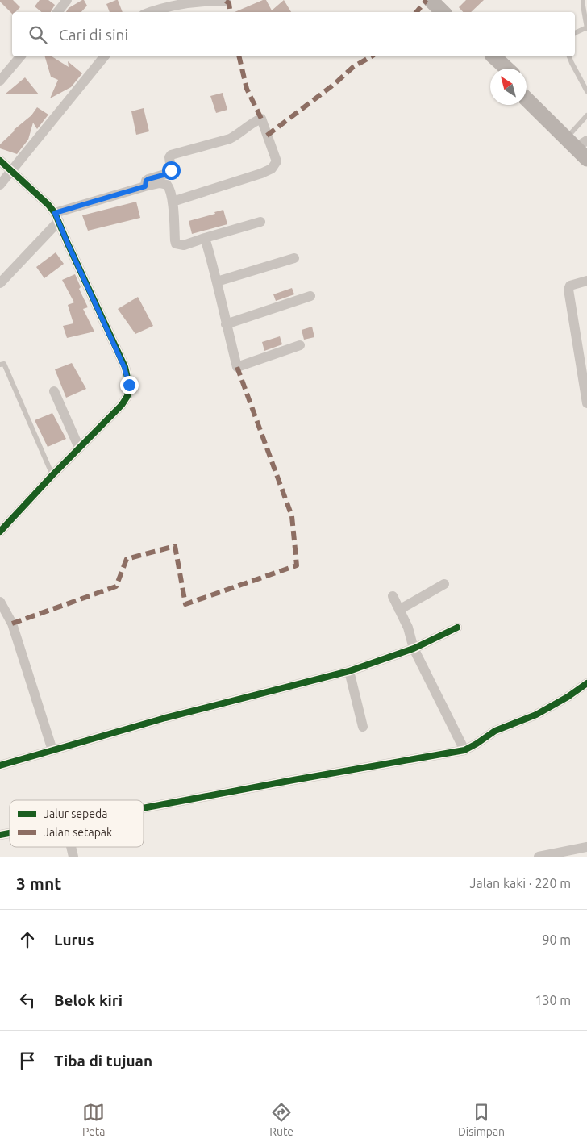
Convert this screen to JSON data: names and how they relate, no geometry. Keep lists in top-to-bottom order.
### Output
{
  "legend": ["Jalur sepeda", "Jalan setapak"],
  "north": "top left",
  "page": {
    "search": "Cari di sini",
    "heading": ["3 mnt", "Jalan kaki · 220 m"],
    "list": [
      ["Lurus", "90 m"],
      ["Belok kiri", "130 m"],
      "Tiba di tujuan"
    ],
    "nav": ["Peta", "Rute", "Disimpan"]
  }
}
